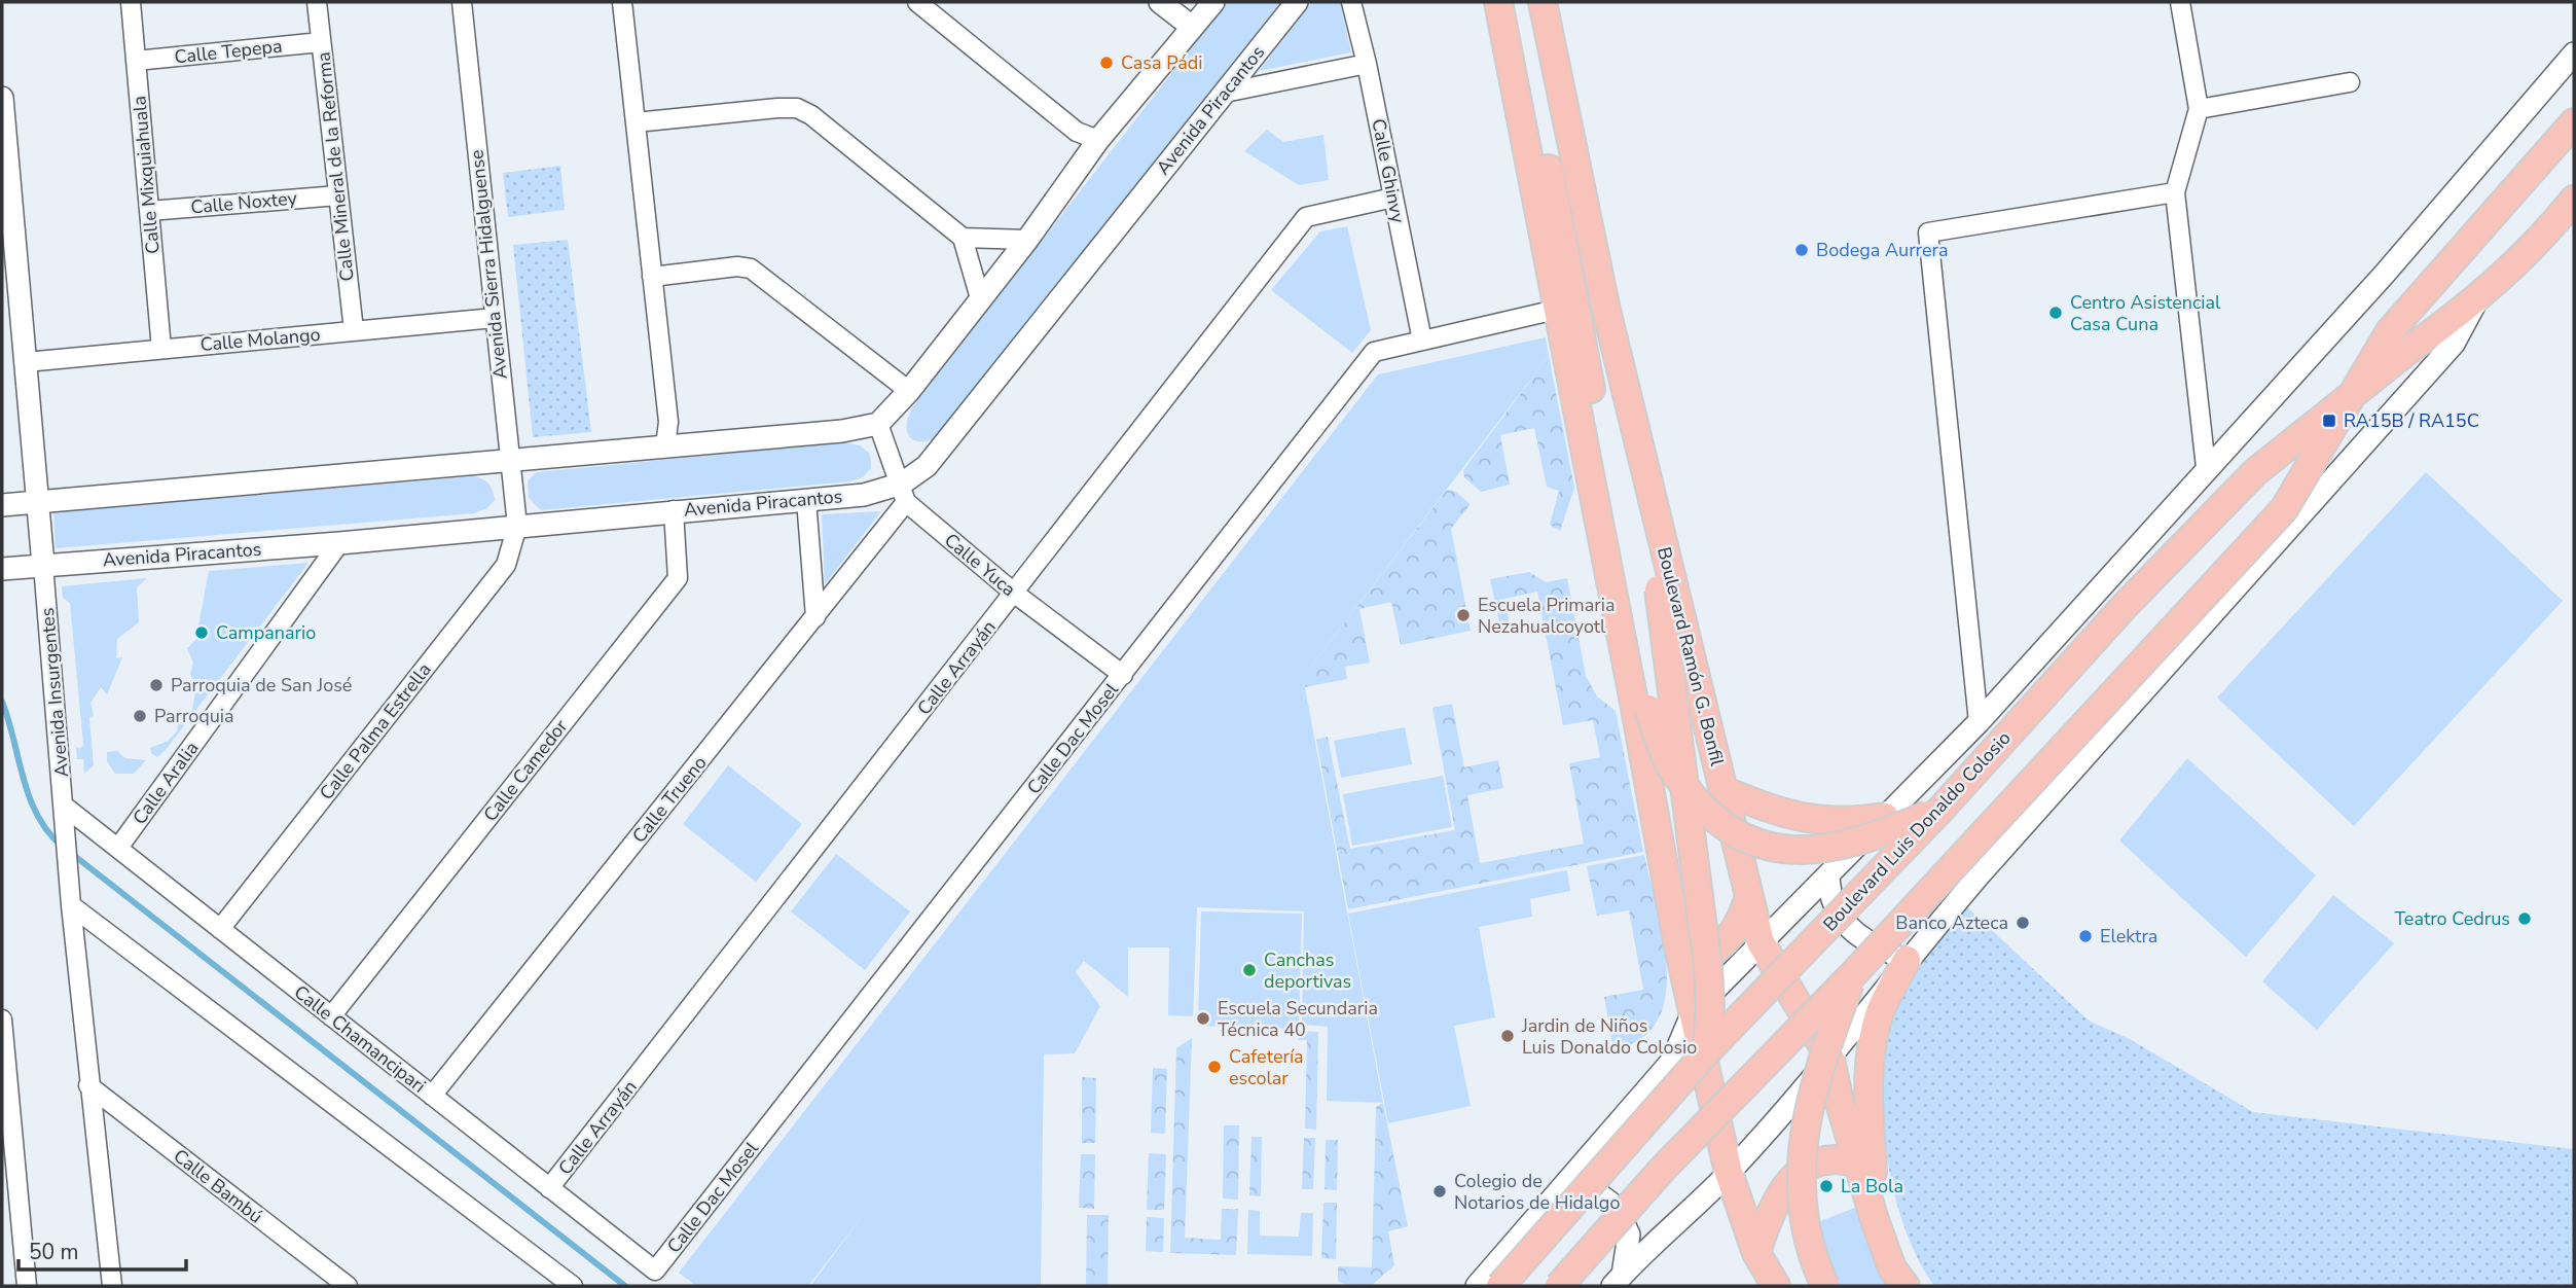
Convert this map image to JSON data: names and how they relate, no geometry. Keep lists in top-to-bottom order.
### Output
{
  "streets": {
    "main road": ["Boulevard Ramón G. Bonfil", "Boulevard Luis Donaldo Colosio"],
    "street": [
      "Calle Tepepa",
      "Avenida Piracantos",
      "Calle Mineral de la Reforma",
      "Calle Ghinvy",
      "Calle Mixquiahuala",
      "Calle Noxtey",
      "Avenida Sierra Hidalguense",
      "Calle Molango",
      "Calle Yuca",
      "Calle Arrayán",
      "Avenida Insurgentes",
      "Calle Palma Estrella",
      "Calle Dac Mosel",
      "Calle Camedor",
      "Calle Aralia",
      "Calle Trueno",
      "Calle Chamancipari",
      "Calle Bambú"
    ]
  },
  "crossings": [
    ["Calle Tepepa", "Calle Mineral de la Reforma"],
    ["Calle Tepepa", "Calle Mixquiahuala"],
    ["Avenida Piracantos", "Avenida Sierra Hidalguense"],
    ["Avenida Piracantos", "Calle Yuca"],
    ["Avenida Piracantos", "Avenida Insurgentes"],
    ["Avenida Piracantos", "Calle Palma Estrella"],
    ["Avenida Piracantos", "Calle Camedor"],
    ["Avenida Piracantos", "Calle Aralia"],
    ["Avenida Piracantos", "Calle Trueno"],
    ["Calle Mineral de la Reforma", "Calle Noxtey"],
    ["Calle Mineral de la Reforma", "Calle Molango"],
    ["Calle Ghinvy", "Calle Arrayán"],
    ["Calle Ghinvy", "Calle Dac Mosel"],
    ["Calle Mixquiahuala", "Calle Noxtey"],
    ["Calle Mixquiahuala", "Calle Molango"],
    ["Avenida Sierra Hidalguense", "Calle Molango"],
    ["Avenida Sierra Hidalguense", "Calle Palma Estrella"],
    ["Calle Molango", "Avenida Insurgentes"],
    ["Calle Yuca", "Calle Arrayán"],
    ["Calle Yuca", "Calle Dac Mosel"],
    ["Calle Yuca", "Calle Trueno"],
    ["Calle Arrayán", "Calle Chamancipari"],
    ["Avenida Insurgentes", "Calle Chamancipari"],
    ["Avenida Insurgentes", "Calle Bambú"],
    ["Calle Palma Estrella", "Calle Chamancipari"],
    ["Calle Dac Mosel", "Calle Chamancipari"],
    ["Calle Camedor", "Calle Chamancipari"],
    ["Calle Aralia", "Calle Chamancipari"],
    ["Calle Trueno", "Calle Chamancipari"]
  ],
  "places": {
    "other": [
      "Casa Pádi",
      "Bodega Aurrera",
      "Centro Asistencial Casa Cuna",
      "Escuela Primaria Nezahualcoyotl",
      "Campanario",
      "Parroquia de San José",
      "Parroquia",
      "Teatro Cedrus",
      "Banco Azteca",
      "Elektra",
      "Canchas deportivas",
      "Escuela Secundaria Técnica 40",
      "Jardin de Niños Luis Donaldo Colosio",
      "Cafetería escolar",
      "La Bola",
      "Colegio de Notarios de Hidalgo"
    ],
    "transit": ["RA15B / RA15C"]
  },
  "scale_bar": "50 m"
}
